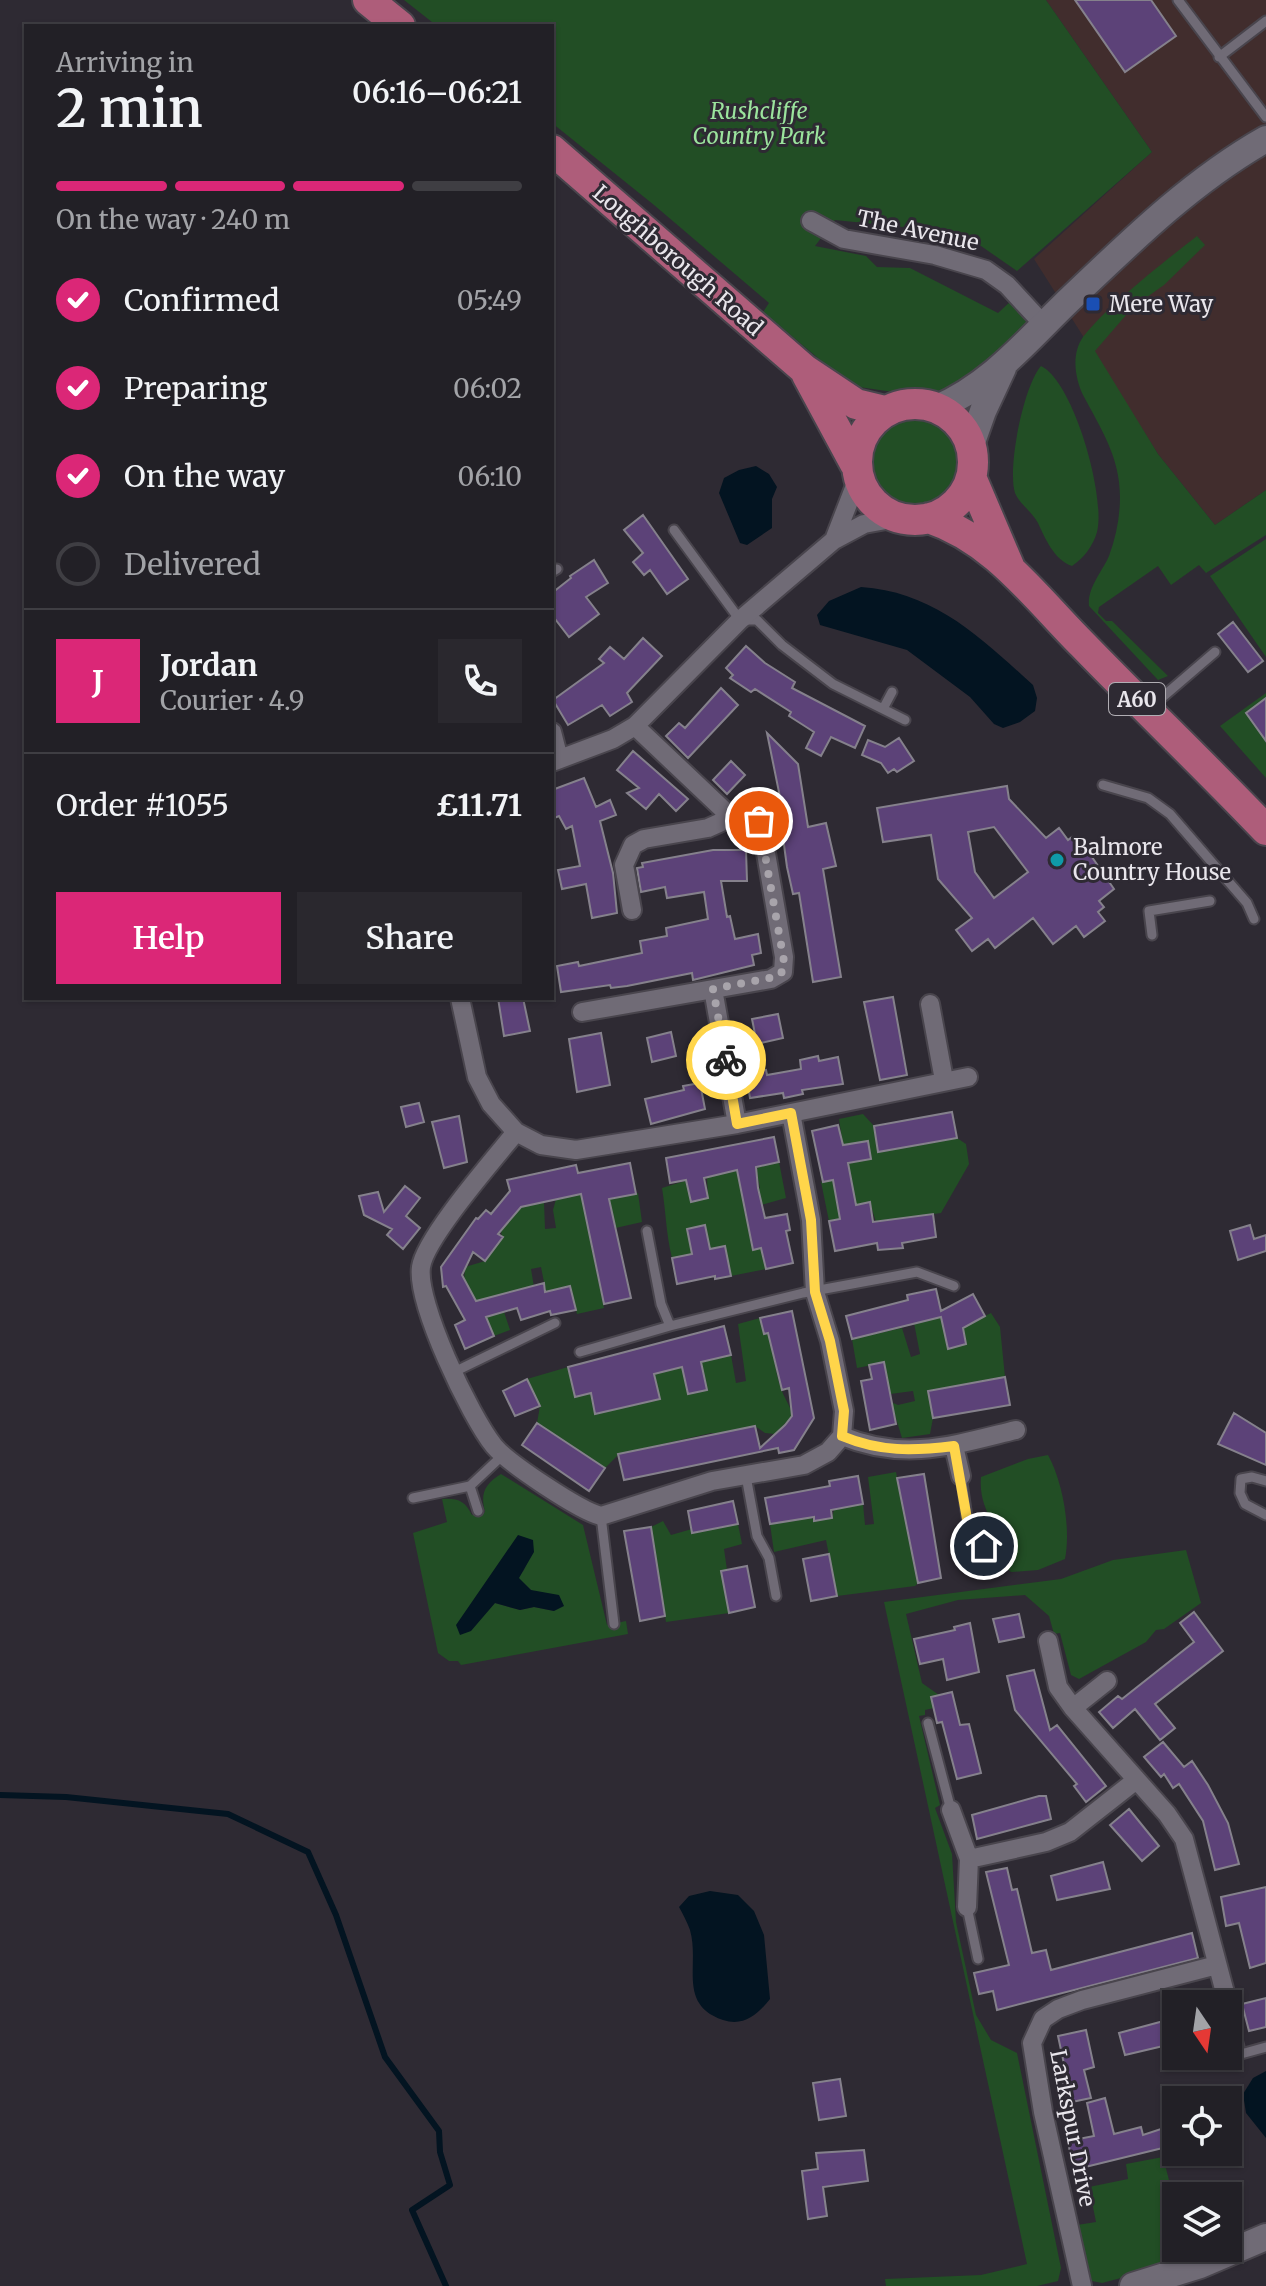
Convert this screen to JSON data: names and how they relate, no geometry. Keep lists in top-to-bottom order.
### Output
{
  "streets": {
    "main road": ["Loughborough Road", "A60"],
    "street": ["The Avenue", "Larkspur Drive"]
  },
  "crossings": [
    ["Loughborough Road", "A60"]
  ],
  "parks": ["Rushcliffe Country Park"],
  "places": {
    "transit": ["Mere Way"],
    "other": ["Balmore Country House"]
  },
  "north": "bottom",
  "page": {
    "heading": ["2 min", "Arriving in", "06:16–06:21"],
    "panel": [
      "Jordan",
      "Courier · 4.9",
      "Order #1055",
      "£11.71"
    ],
    "bar": "On the way · 240 m",
    "list": [
      ["Confirmed", "05:49"],
      ["Preparing", "06:02"],
      ["On the way", "06:10"],
      "Delivered"
    ],
    "round": "J",
    "buttons": ["Help", "Share"]
  }
}
